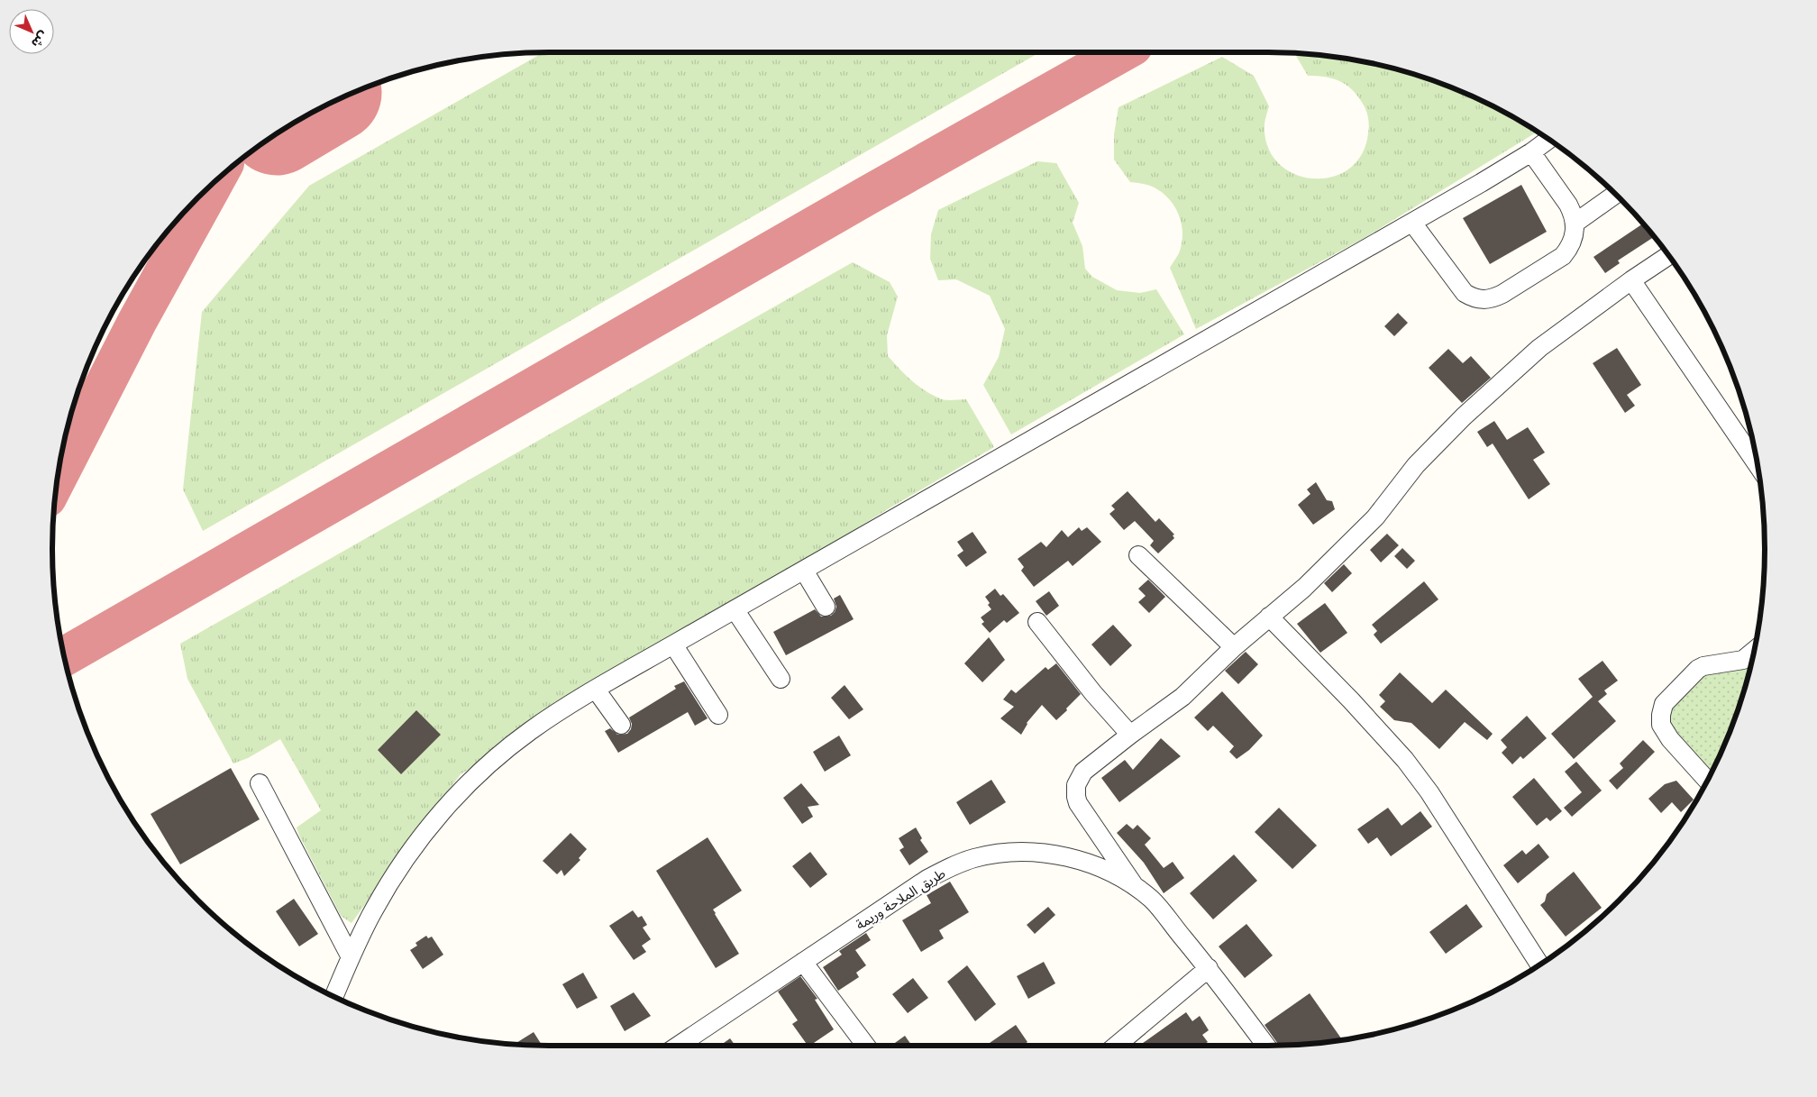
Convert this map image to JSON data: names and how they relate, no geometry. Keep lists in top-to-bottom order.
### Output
{
  "streets": {
    "street": ["طريق الملاحة وريمة"]
  },
  "north": "bottom right"
}
